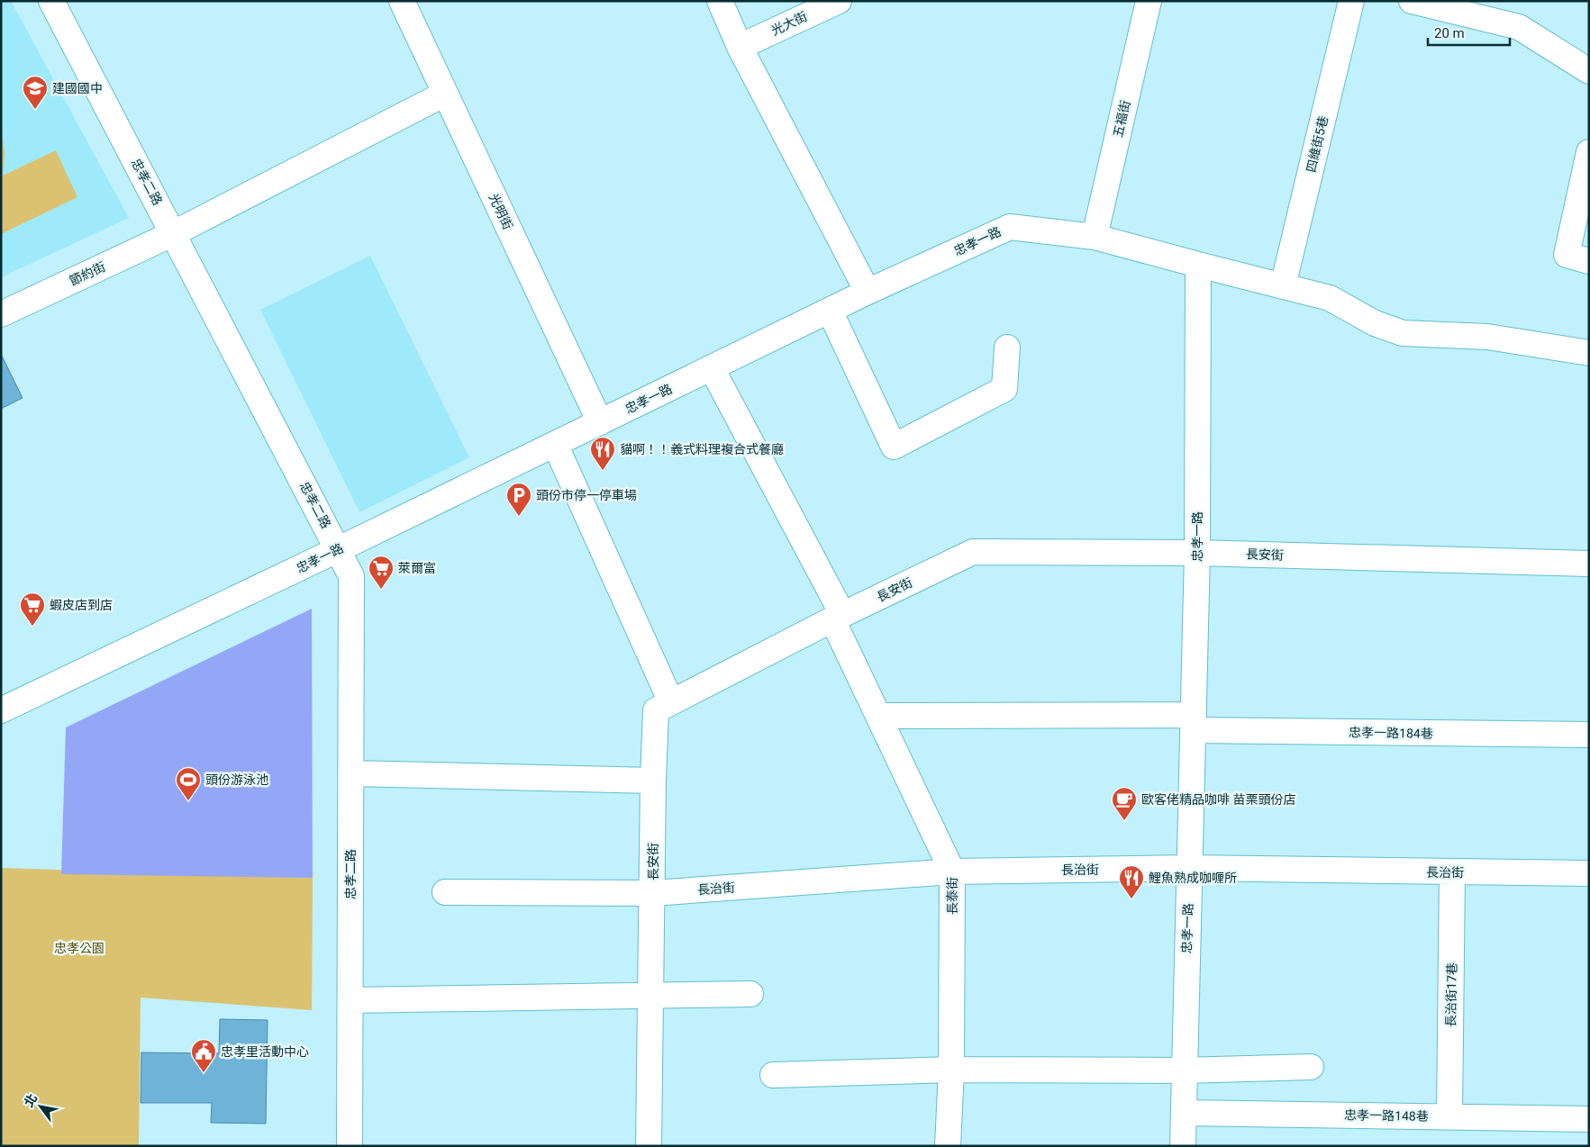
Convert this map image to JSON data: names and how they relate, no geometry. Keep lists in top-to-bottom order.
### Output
{
  "streets": {
    "street": [
      "光大街",
      "五福街",
      "四維街5巷",
      "忠孝二路",
      "光明街",
      "忠孝一路",
      "節約街",
      "長安街",
      "忠孝一路184巷",
      "長治街",
      "長泰街",
      "長治街17巷",
      "忠孝一路148巷"
    ]
  },
  "crossings": [
    ["五福街", "忠孝一路"],
    ["忠孝二路", "忠孝一路"],
    ["忠孝二路", "節約街"],
    ["光明街", "忠孝一路"],
    ["光明街", "節約街"],
    ["忠孝一路", "長安街"],
    ["忠孝一路", "忠孝一路184巷"],
    ["忠孝一路", "長治街"],
    ["忠孝一路", "長泰街"],
    ["忠孝一路", "忠孝一路148巷"],
    ["長安街", "長治街"],
    ["長安街", "長泰街"],
    ["忠孝一路184巷", "長泰街"],
    ["長治街", "長泰街"],
    ["長治街", "長治街17巷"],
    ["長治街17巷", "忠孝一路148巷"]
  ],
  "parks": ["忠孝公園"],
  "places": {
    "school or university": ["建國國中"],
    "restaurant": ["貓啊！！義式料理複合式餐廳", "鯉魚熟成咖喱所"],
    "parking": ["頭份市停一停車場"],
    "supermarket": ["萊爾富", "蝦皮店到店"],
    "sports": ["頭份游泳池"],
    "cafe": ["歐客佬精品咖啡 苗栗頭份店"],
    "public building": ["忠孝里活動中心"]
  },
  "scale_bar": "20 m",
  "north": "top left"
}
